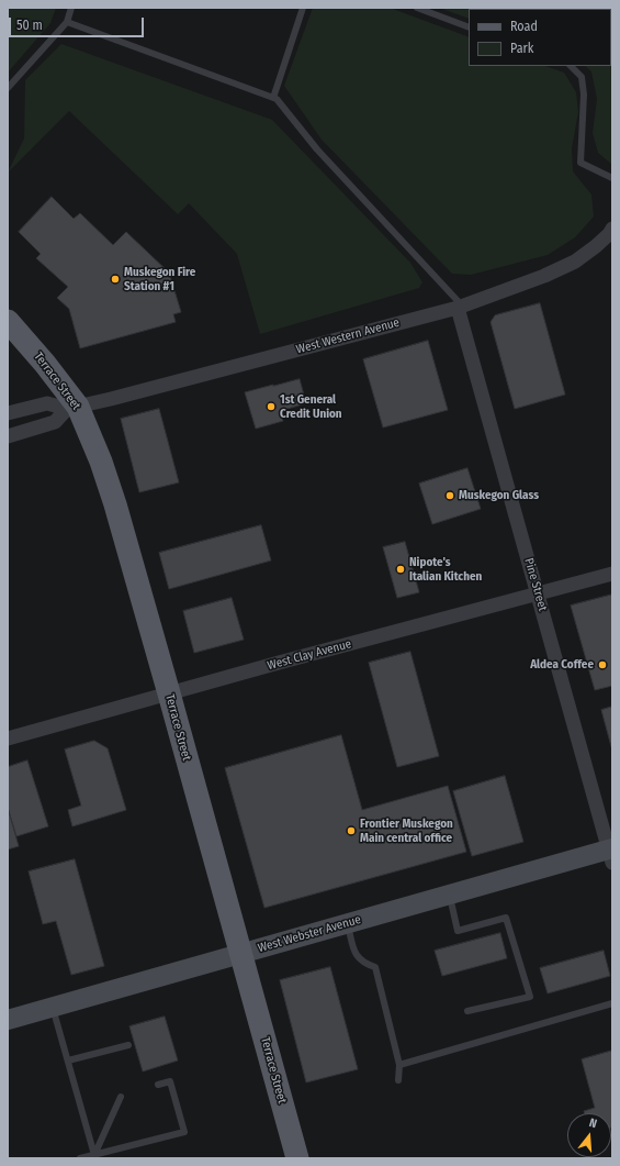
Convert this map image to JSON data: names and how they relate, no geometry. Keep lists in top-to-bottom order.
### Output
{
  "streets": {
    "main road": ["Terrace Street", "West Webster Avenue"],
    "street": ["West Western Avenue", "Pine Street", "West Clay Avenue"]
  },
  "crossings": [
    ["West Western Avenue", "Terrace Street"],
    ["West Western Avenue", "Pine Street"],
    ["Terrace Street", "West Clay Avenue"],
    ["Terrace Street", "West Webster Avenue"],
    ["Pine Street", "West Clay Avenue"],
    ["Pine Street", "West Webster Avenue"]
  ],
  "places": [
    "Muskegon Fire Station #1",
    "1st General Credit Union",
    "Muskegon Glass",
    "Nipote's Italian Kitchen",
    "Aldea Coffee",
    "Frontier Muskegon Main central office"
  ],
  "legend": ["Road", "Park"],
  "scale_bar": "50 m",
  "north": "top"
}
